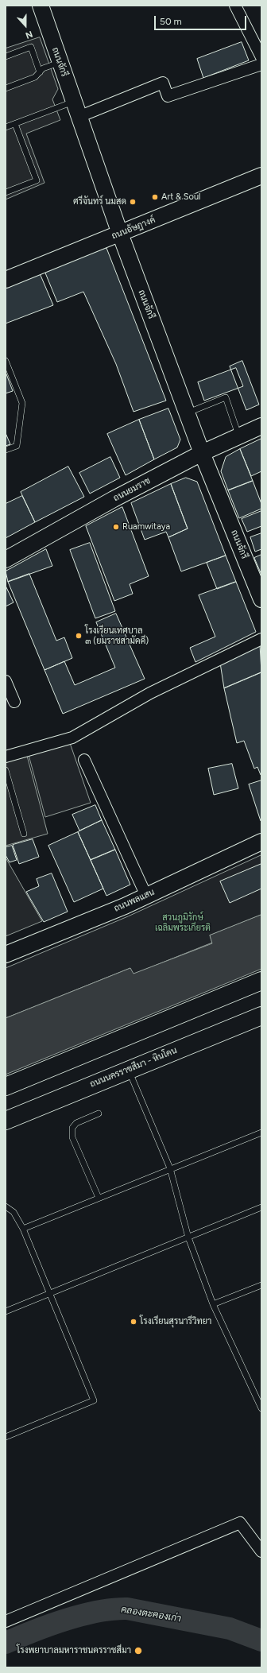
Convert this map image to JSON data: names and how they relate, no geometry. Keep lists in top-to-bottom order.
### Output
{
  "streets": {
    "main road": ["ถนนนครราชสีมา - หินโคน"],
    "street": [
      "ถนนจักรี",
      "ถนนอัษฎางค์",
      "ถนนยมราช",
      "ถนนพลแสน"
    ]
  },
  "crossings": [
    ["ถนนจักรี", "ถนนอัษฎางค์"],
    ["ถนนจักรี", "ถนนยมราช"]
  ],
  "water": ["คลองตะคองเก่า"],
  "parks": ["สวนภูมิรักษ์ เฉลิมพระเกียรติ"],
  "places": [
    "Art & Soul",
    "ศรีจันทร์ นมสด",
    "Ruamwitaya",
    "โรงเรียนเทศบาล ๓ (ยมราชสามัคคี)",
    "โรงเรียนสุรนารีวิทยา",
    "โรงพยาบาลมหาราชนครราชสีมา"
  ],
  "scale_bar": "50 m",
  "north": "bottom"
}
